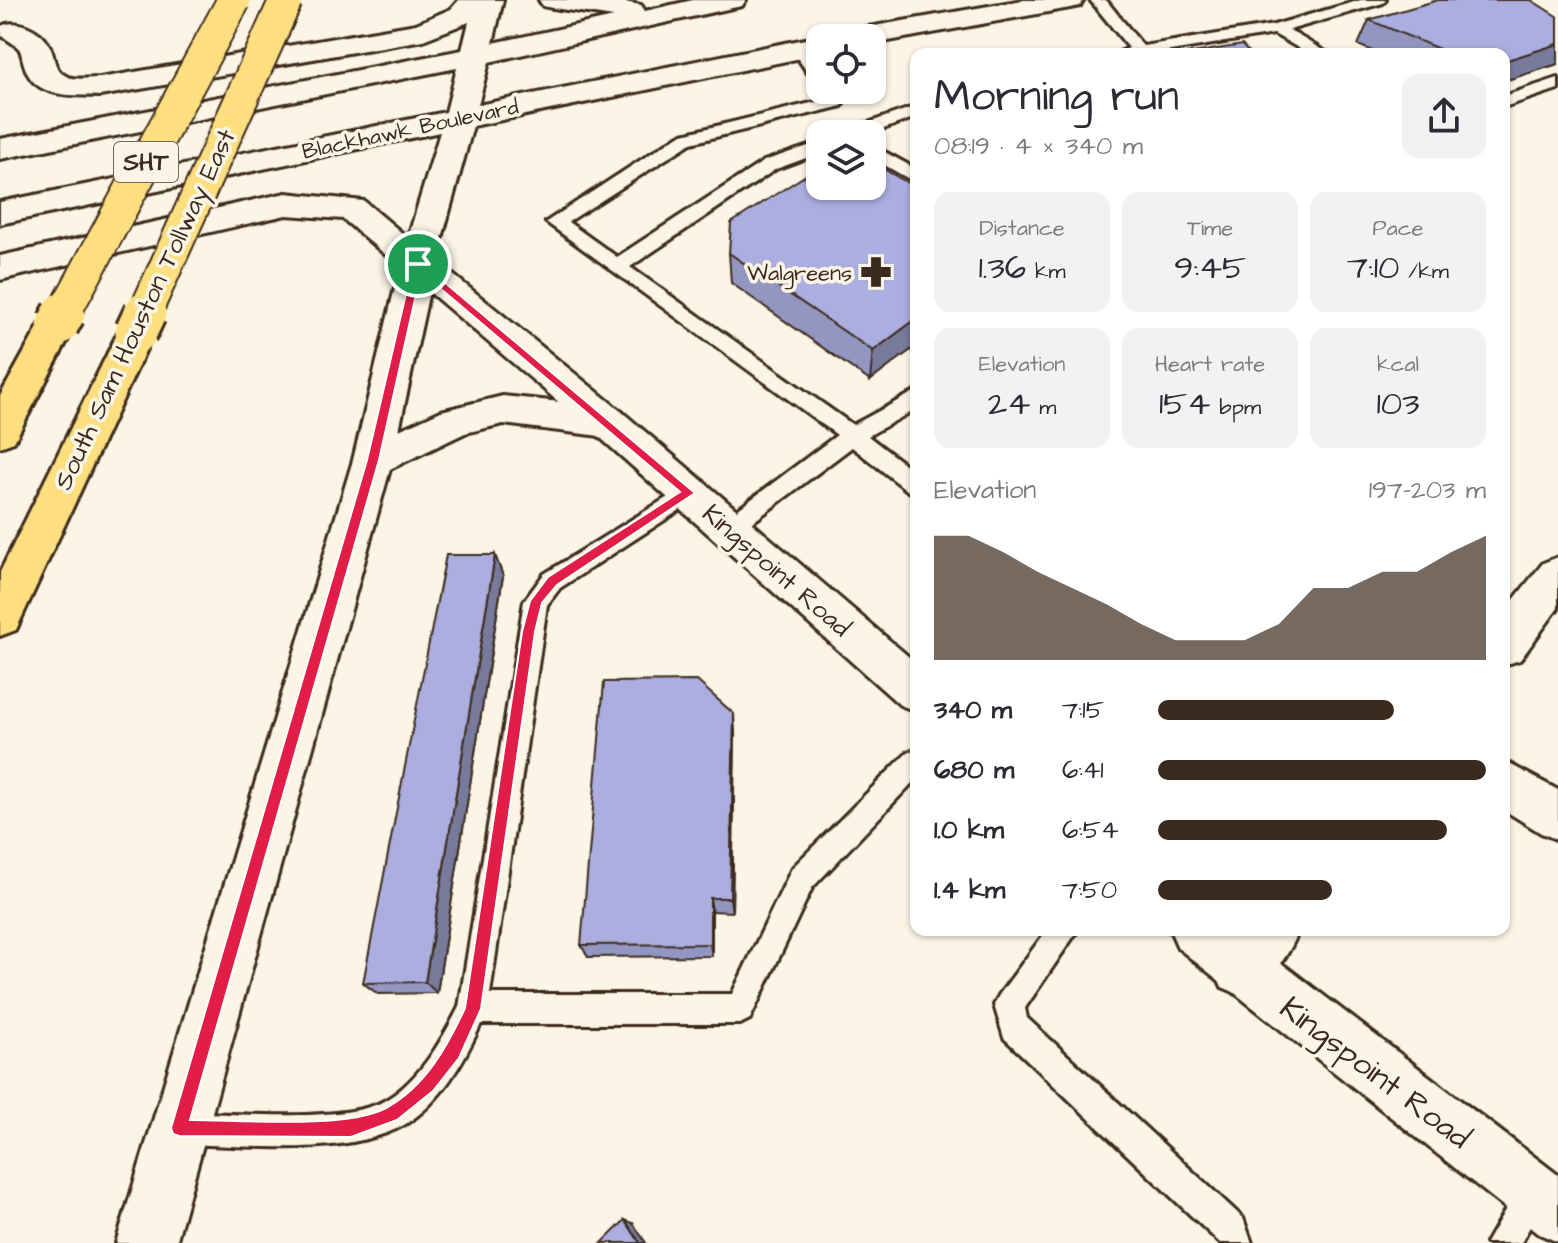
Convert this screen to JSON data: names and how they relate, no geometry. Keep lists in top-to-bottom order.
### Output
{
  "streets": {
    "highway": ["SHT", "South Sam Houston Tollway East"],
    "main road": ["Blackhawk Boulevard", "Kingspoint Road"]
  },
  "places": {
    "pharmacy": ["Walgreens"]
  },
  "page": {
    "heading": ["Morning run", "08:19 · 4 × 340 m"],
    "stats": [
      ["Distance", "1.36 km"],
      ["Time", "9:45"],
      ["Pace", "7:10 /km"],
      ["Elevation", "24 m"],
      ["Heart rate", "154 bpm"],
      ["kcal", "103"]
    ],
    "chart": ["Elevation", "197–203 m"],
    "list": [
      {
        "name": "340 m",
        "note": "7:15"
      },
      {
        "name": "680 m",
        "note": "6:41"
      },
      {
        "name": "1.0 km",
        "note": "6:54"
      },
      {
        "name": "1.4 km",
        "note": "7:50"
      }
    ]
  }
}
